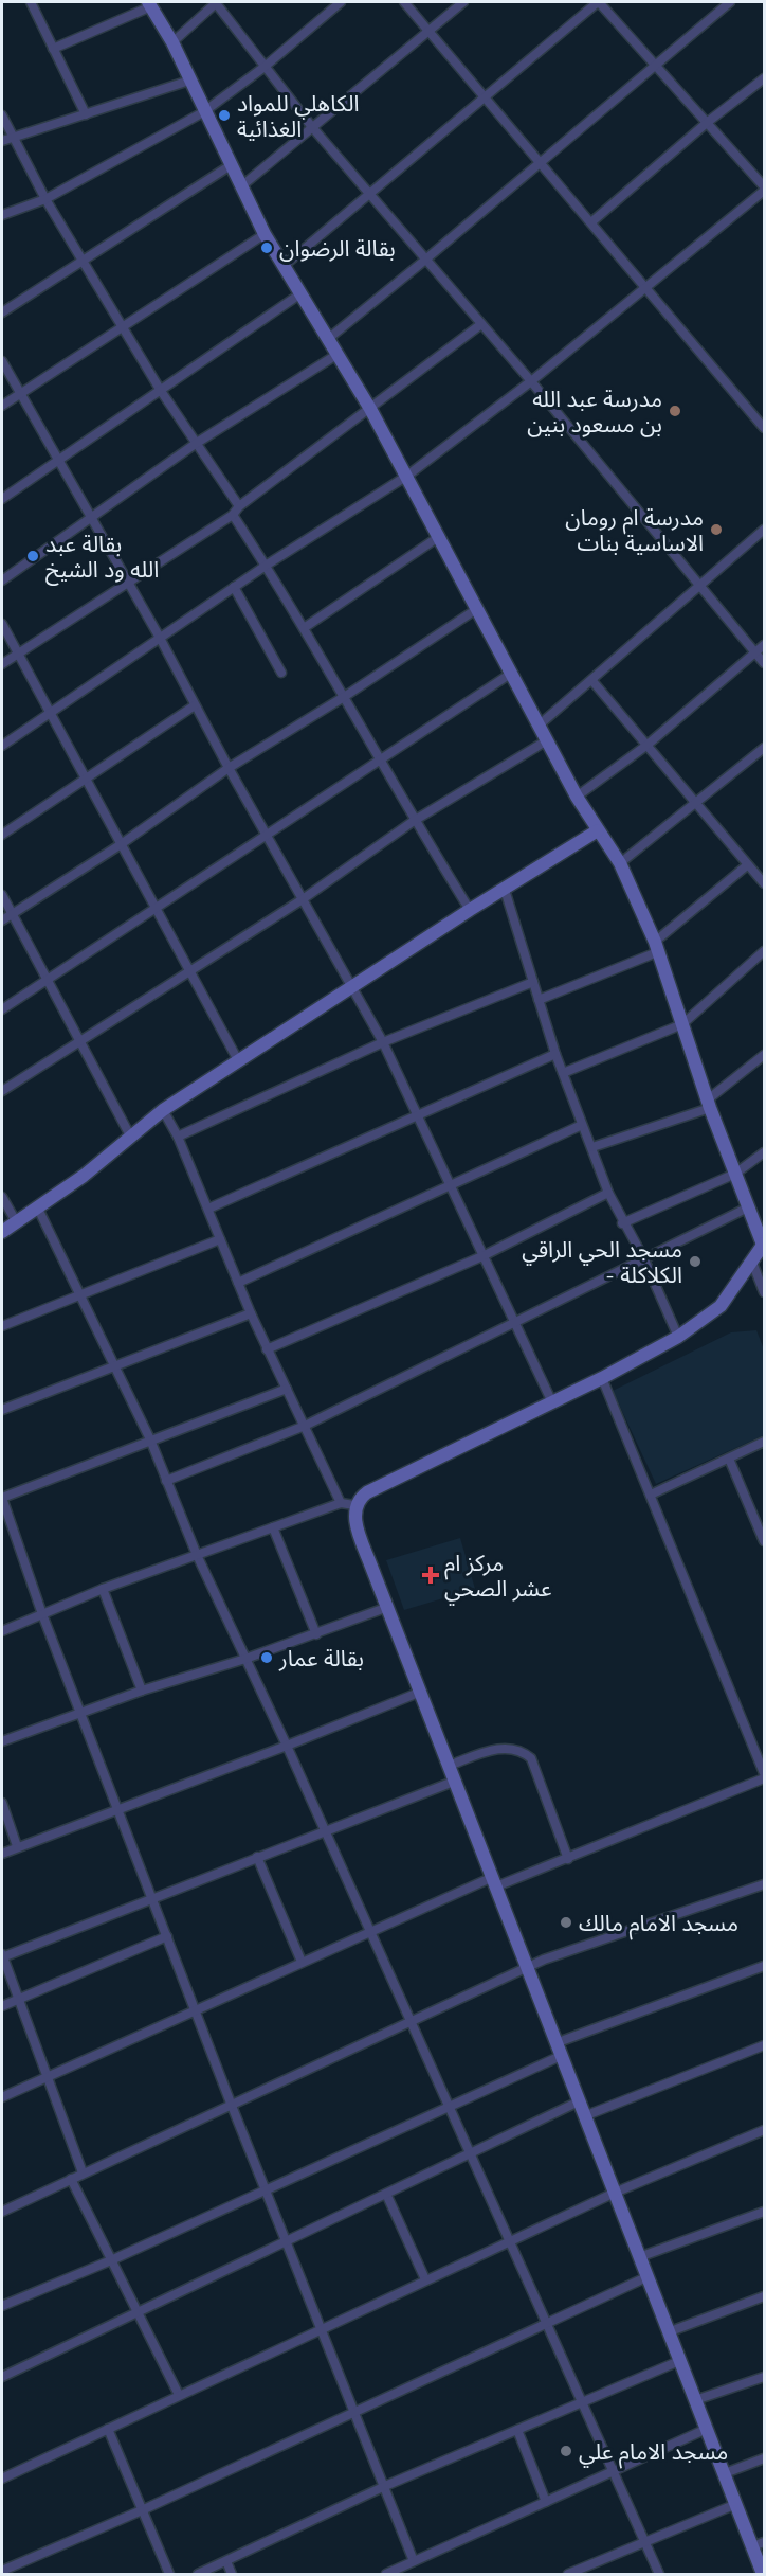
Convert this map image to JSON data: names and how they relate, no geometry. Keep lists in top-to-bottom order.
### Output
{
  "places": {
    "other": [
      "الكاهلي للمواد الغذائية",
      "بقالة الرضوان",
      "مدرسة عبد الله بن مسعود بنين",
      "مدرسة ام رومان الاساسية بنات",
      "بقالة عبد الله ود الشيخ",
      "مسجد الحي الراقي - الكلاكلة",
      "بقالة عمار",
      "مسجد الامام مالك",
      "مسجد الامام علي"
    ],
    "health": ["مركز ام عشر الصحي"]
  }
}
